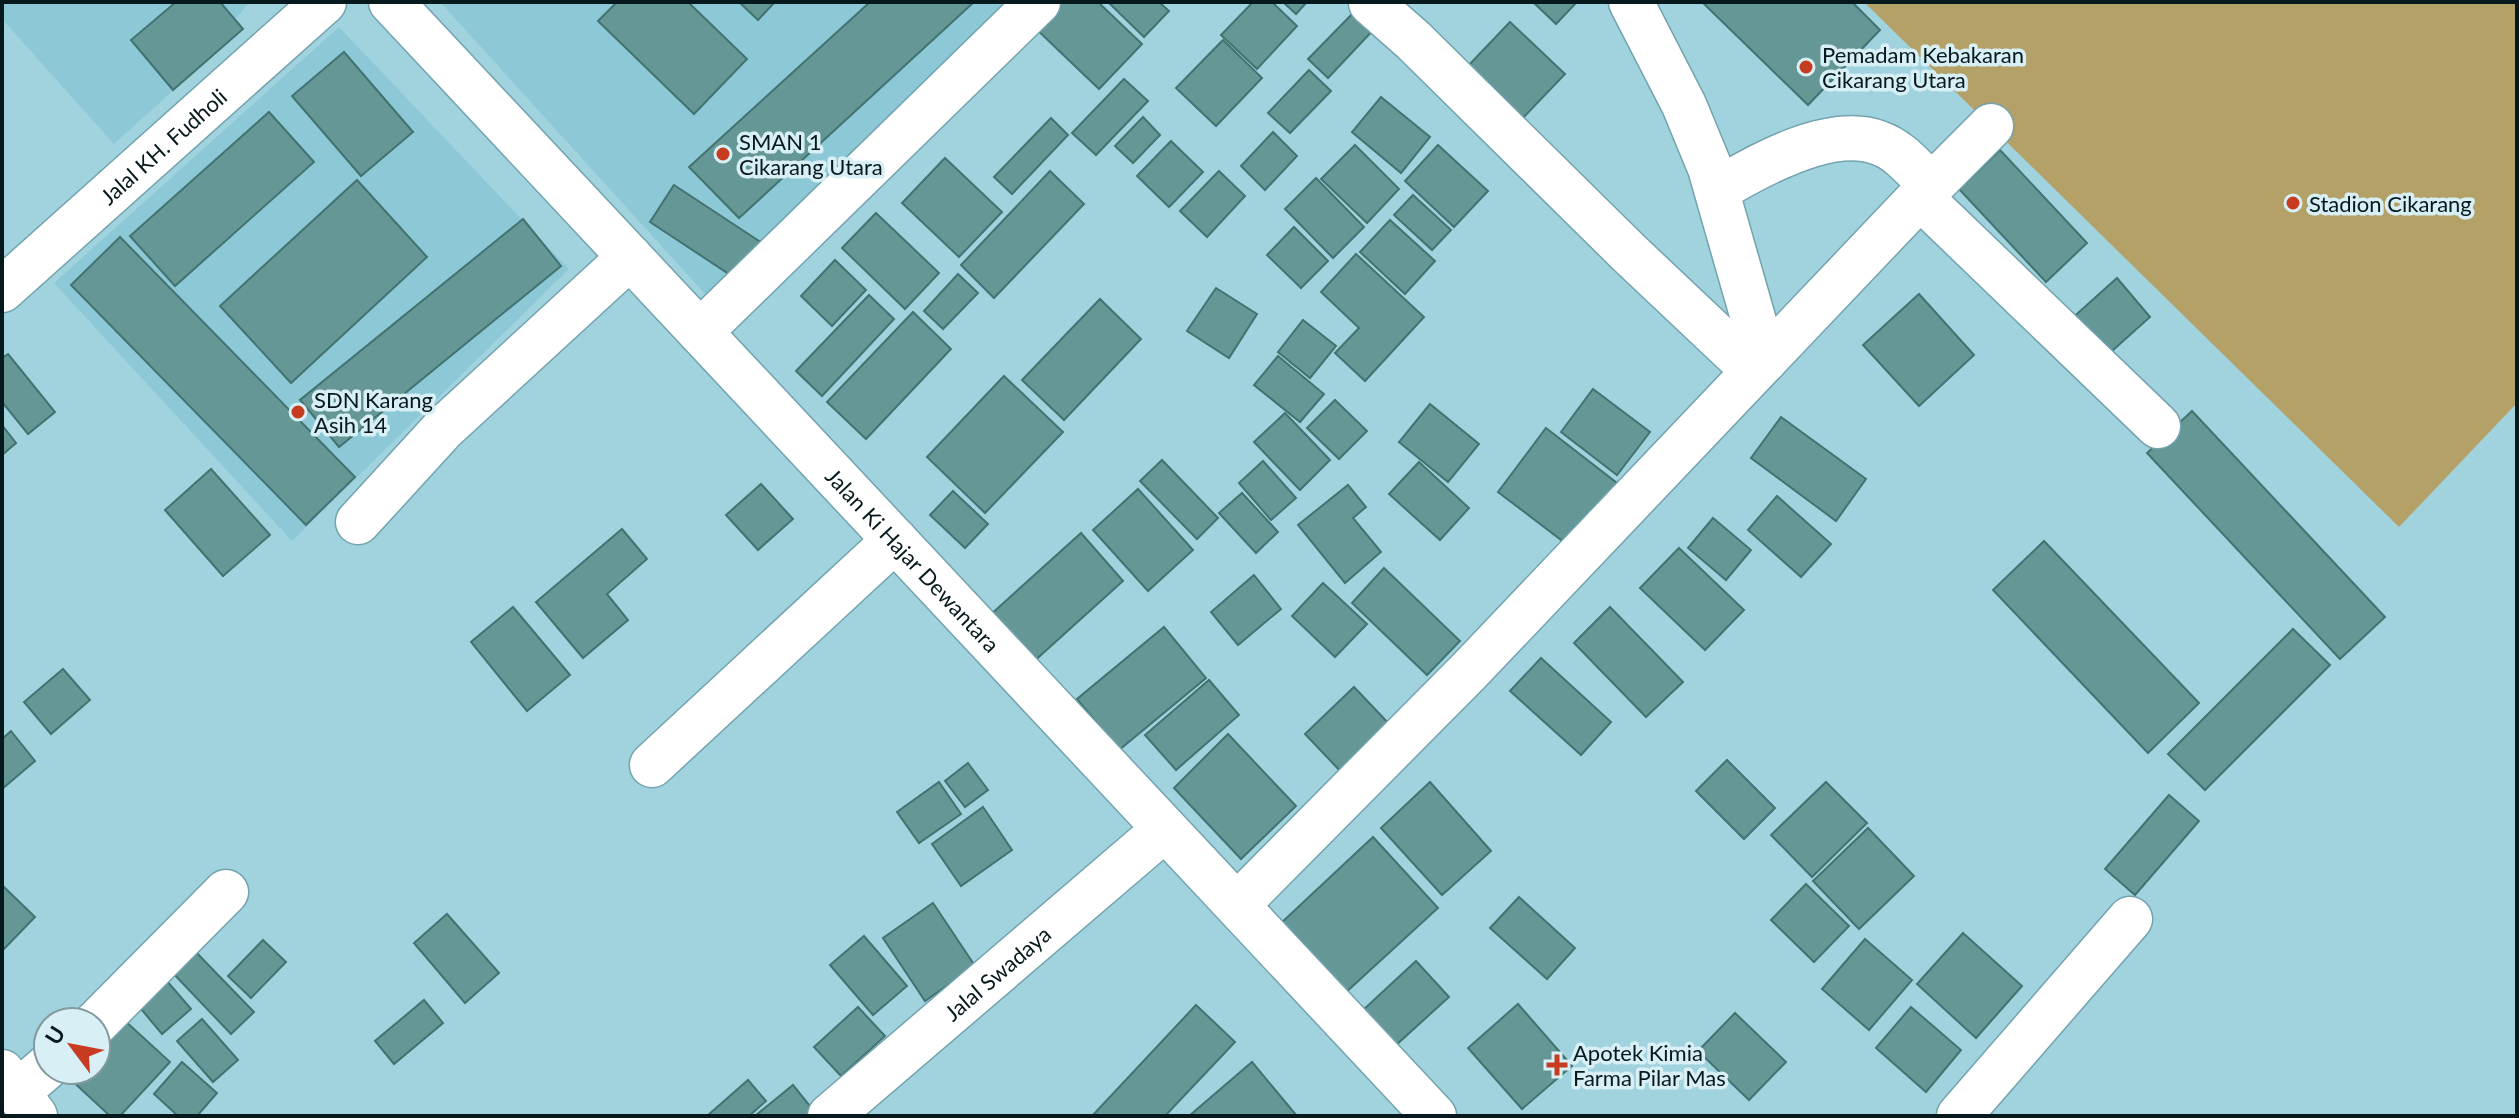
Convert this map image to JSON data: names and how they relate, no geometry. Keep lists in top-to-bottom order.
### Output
{
  "streets": {
    "street": ["Jalal KH. Fudholi", "Jalan Ki Hajar Dewantara", "Jalal Swadaya"]
  },
  "crossings": [
    ["Jalan Ki Hajar Dewantara", "Jalal Swadaya"]
  ],
  "places": {
    "other": [
      "Pemadam Kebakaran Cikarang Utara",
      "SMAN 1 Cikarang Utara",
      "Stadion Cikarang",
      "SDN Karang Asih 14"
    ],
    "health": ["Apotek Kimia Farma Pilar Mas"]
  },
  "north": "top left"
}
